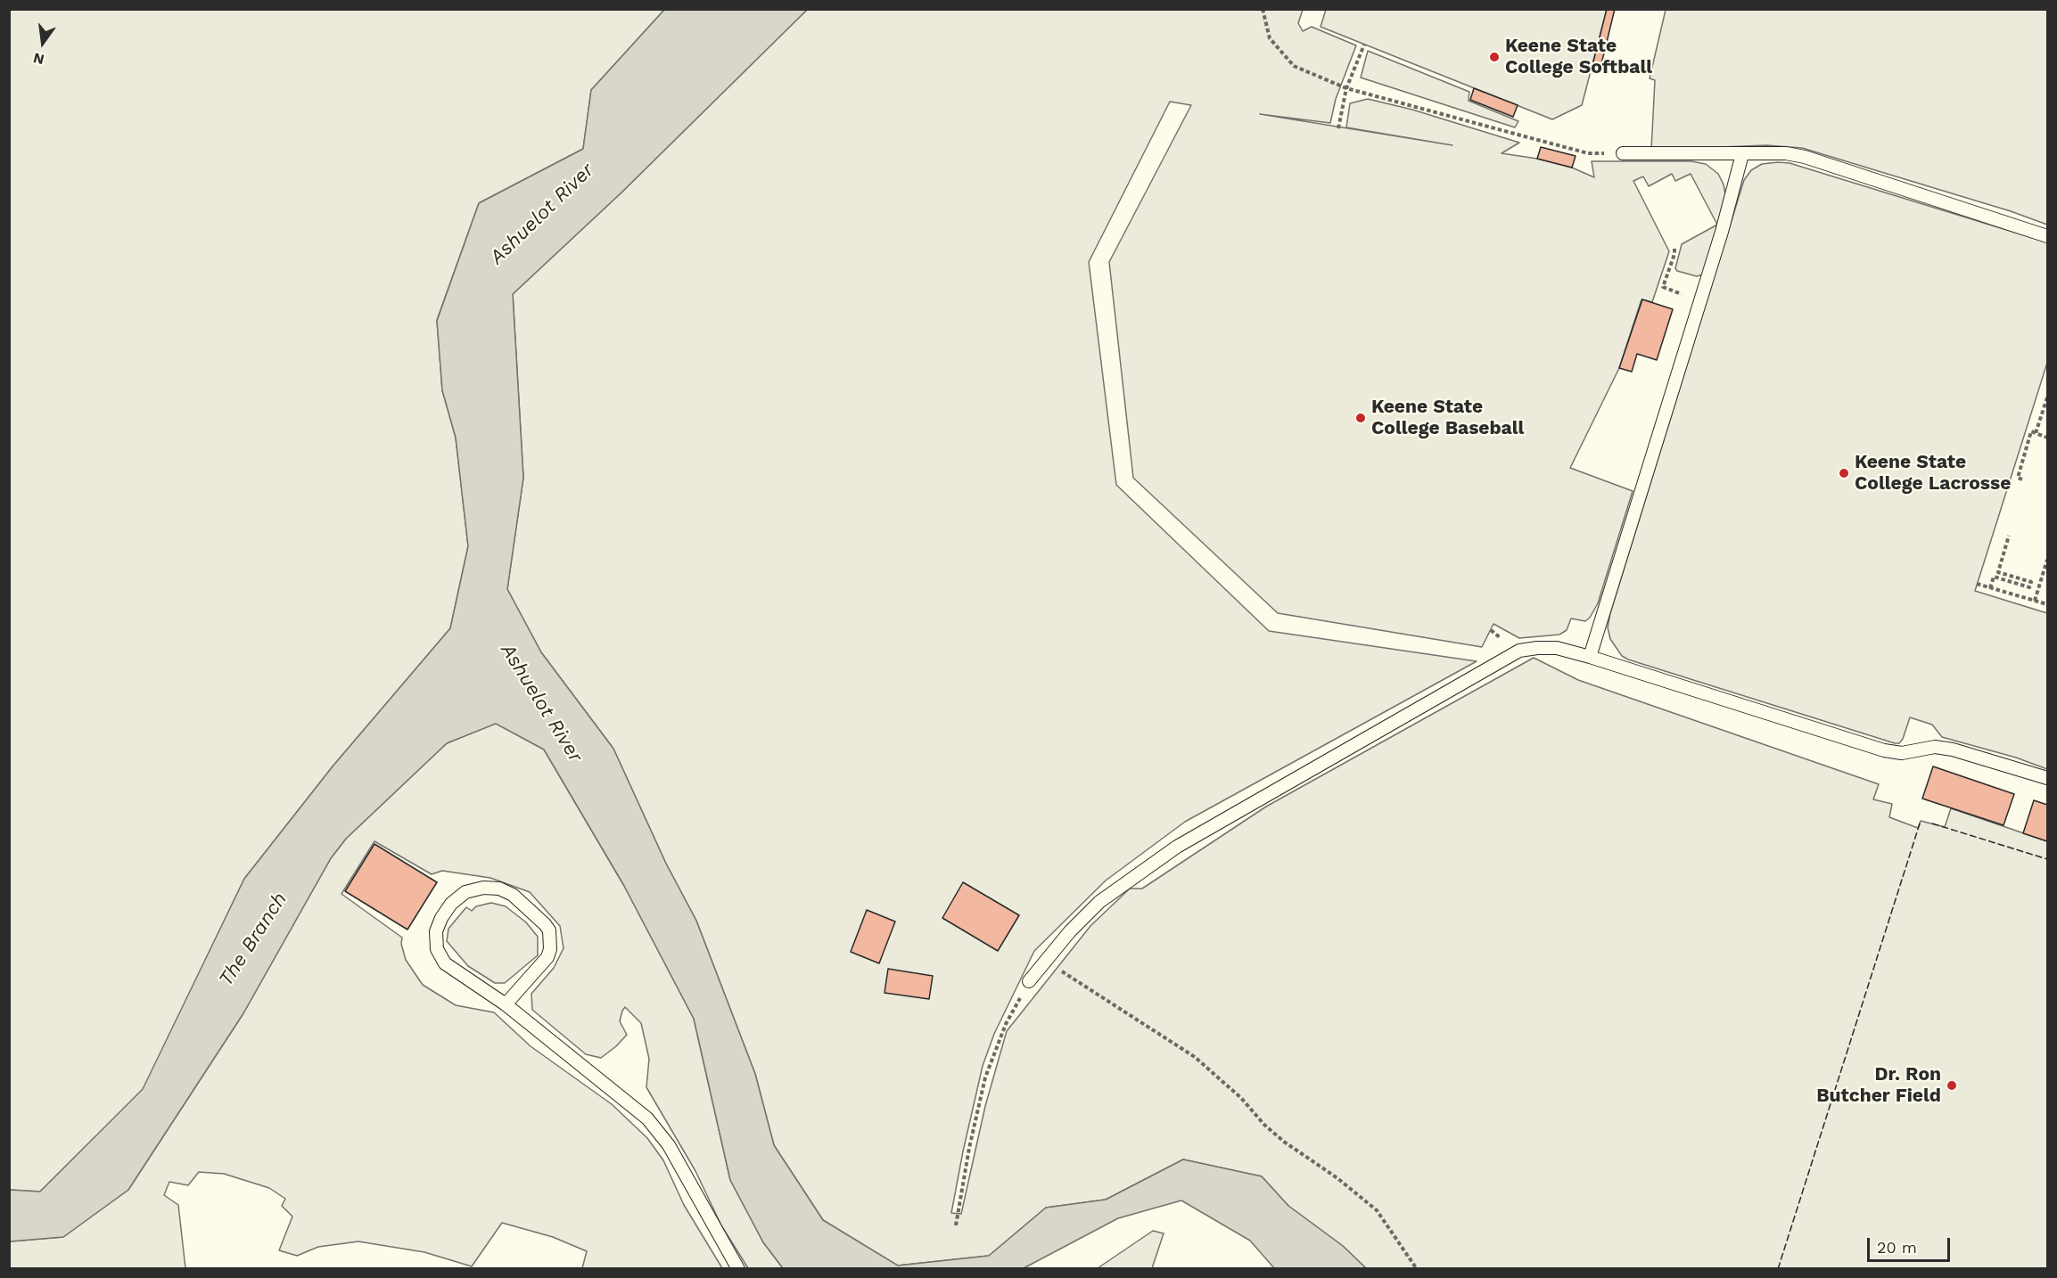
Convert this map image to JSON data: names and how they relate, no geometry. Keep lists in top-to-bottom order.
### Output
{
  "water": ["Ashuelot River", "The Branch"],
  "places": [
    "Keene State College Softball",
    "Keene State College Baseball",
    "Keene State College Lacrosse",
    "Dr. Ron Butcher Field"
  ],
  "scale_bar": "20 m",
  "north": "bottom"
}
